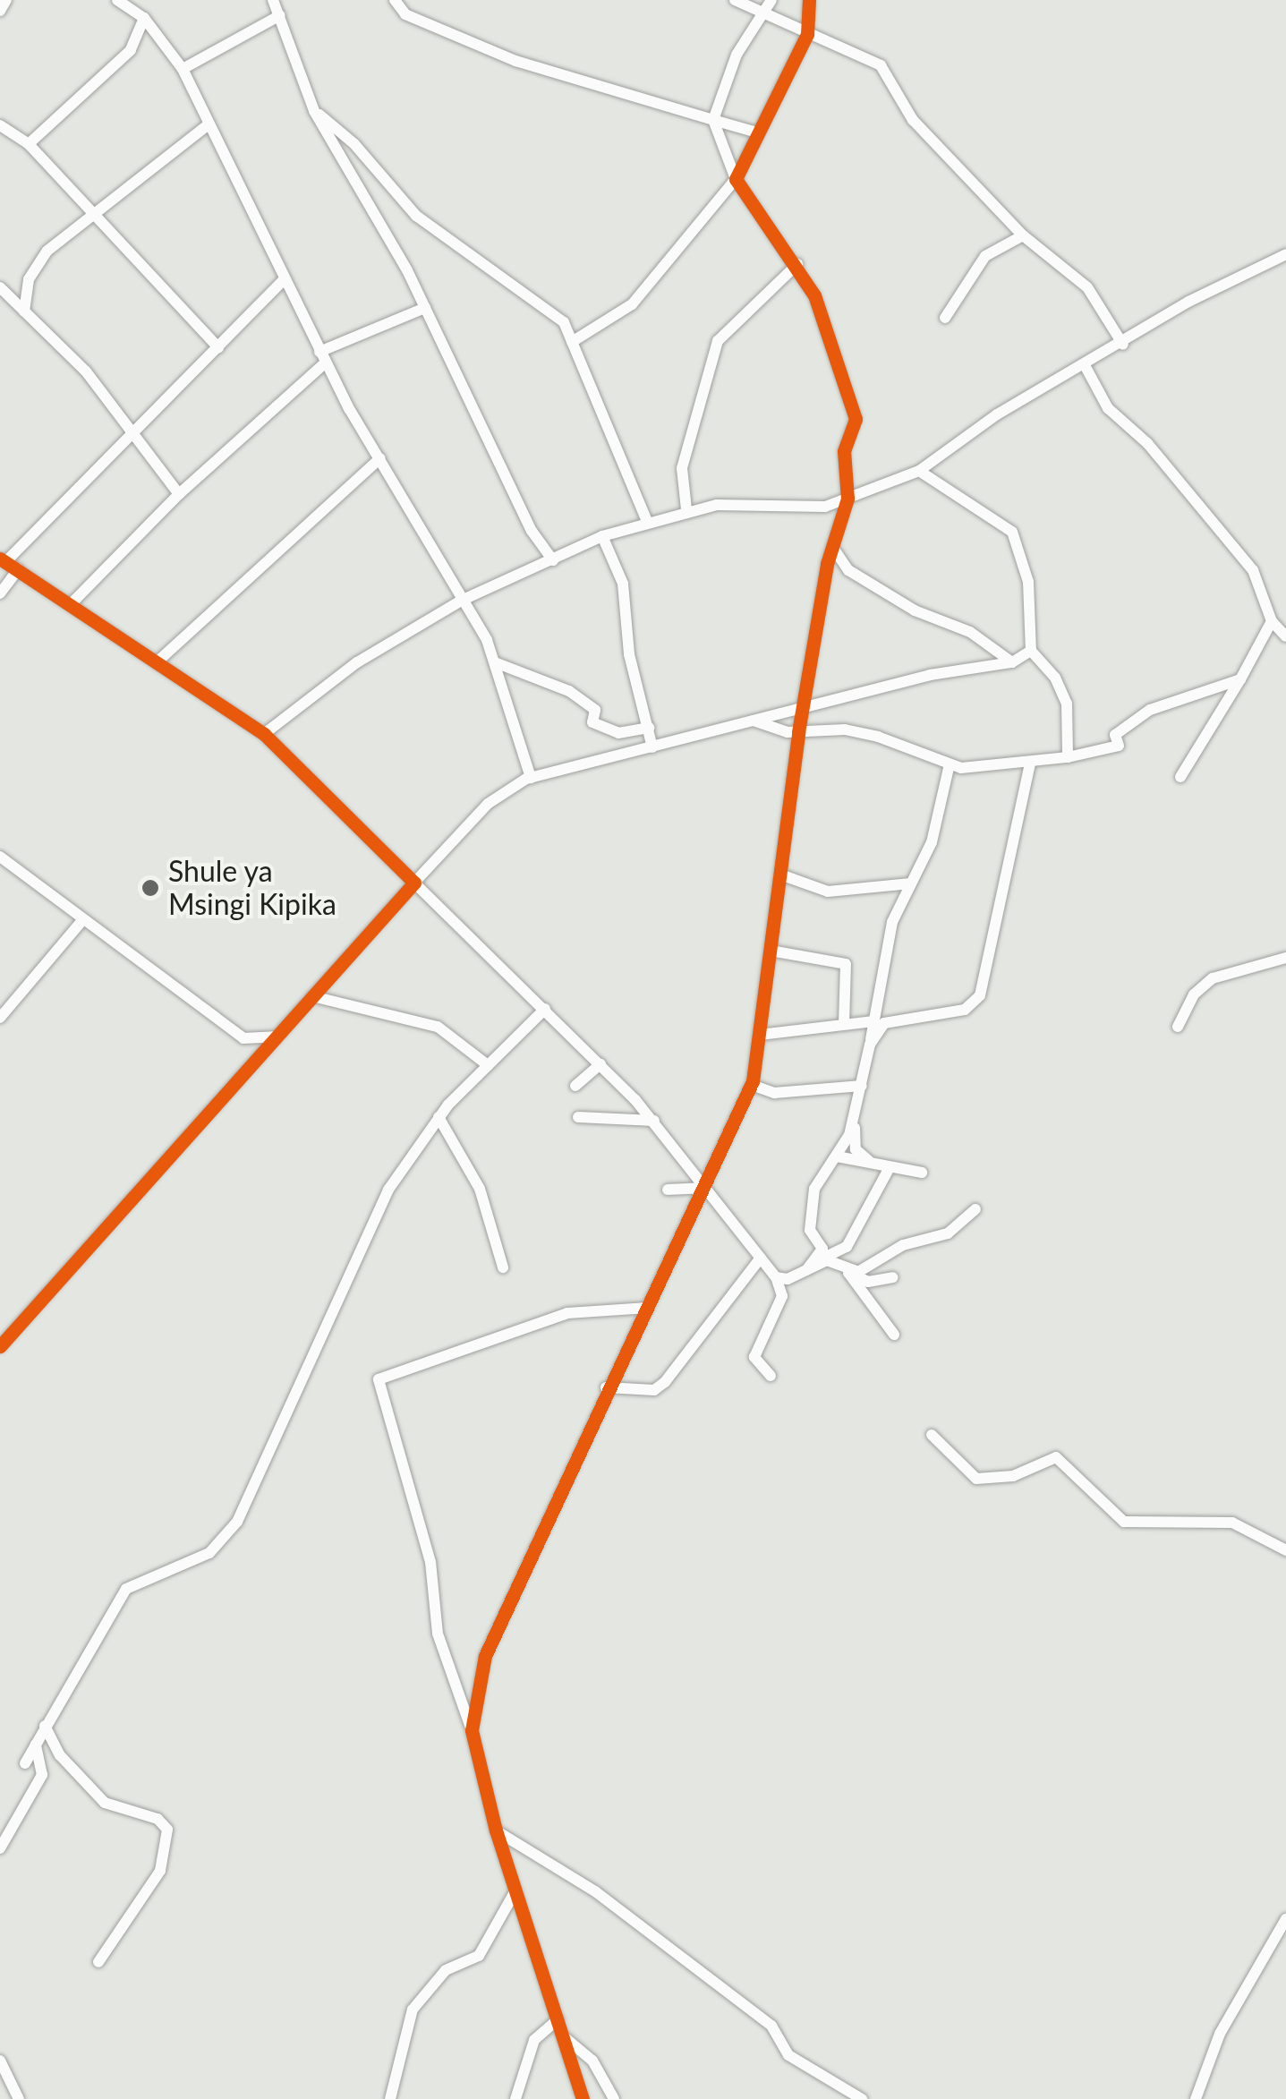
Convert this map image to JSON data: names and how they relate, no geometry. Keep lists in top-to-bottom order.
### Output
{
  "places": ["Shule ya Msingi Kipika"]
}
